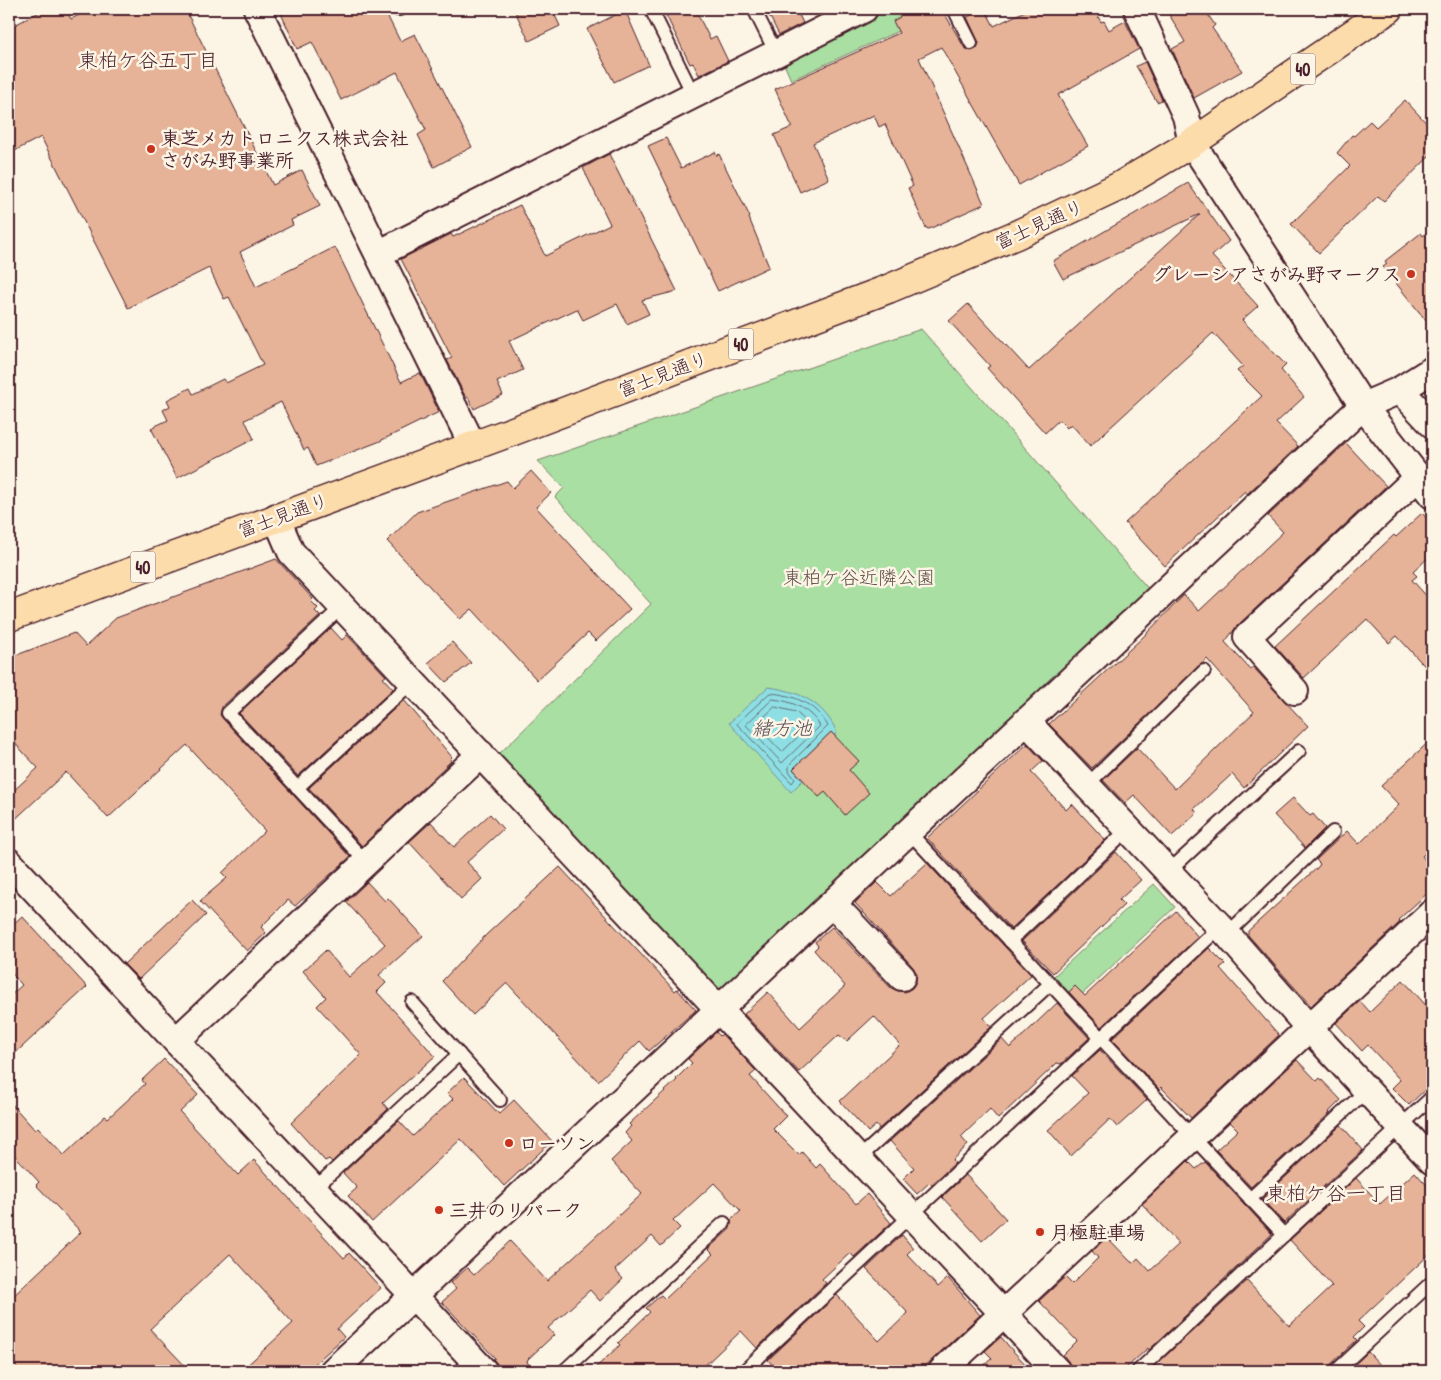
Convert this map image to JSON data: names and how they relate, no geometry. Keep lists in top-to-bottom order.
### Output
{
  "streets": {
    "main road": ["40", "富士見通り"]
  },
  "districts": ["東柏ケ谷五丁目", "東柏ケ谷一丁目"],
  "water": ["緒方池"],
  "parks": ["東柏ケ谷近隣公園"],
  "places": [
    "東芝メカトロニクス株式会社 さがみ野事業所",
    "グレーシアさがみ野マークス",
    "ローソン",
    "三井のリパーク",
    "月極駐車場"
  ]
}
